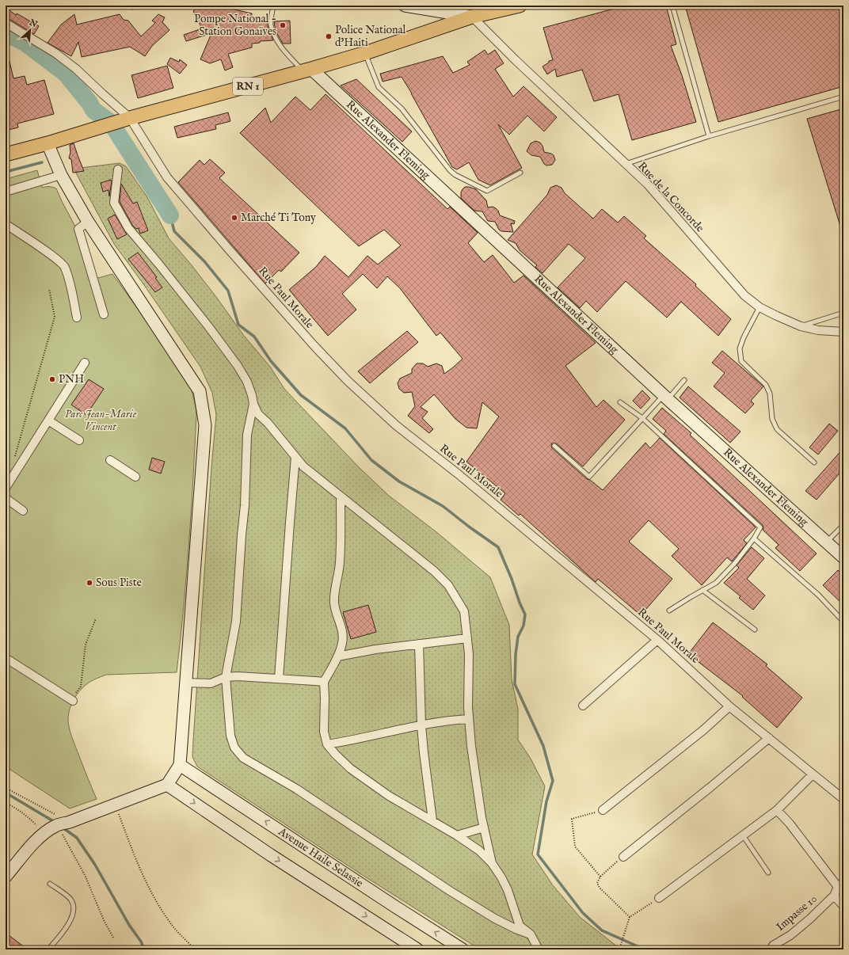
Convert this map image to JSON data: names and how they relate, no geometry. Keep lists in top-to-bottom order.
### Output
{
  "streets": {
    "main road": ["RN 1"],
    "street": [
      "Rue Alexander Fleming",
      "Rue de la Concorde",
      "Rue Paul Morale",
      "Avenue Haile Selassie",
      "Impasse 10"
    ]
  },
  "crossings": [
    ["RN 1", "Rue Alexander Fleming"],
    ["RN 1", "Rue de la Concorde"],
    ["RN 1", "Rue Paul Morale"]
  ],
  "parks": ["Parc Jean-Marie Vincent"],
  "places": [
    "Pompe National - Station Gonaïves",
    "Police National d'Haiti",
    "Marché Ti Tony",
    "PNH",
    "Sous Piste"
  ],
  "north": "top right"
}
